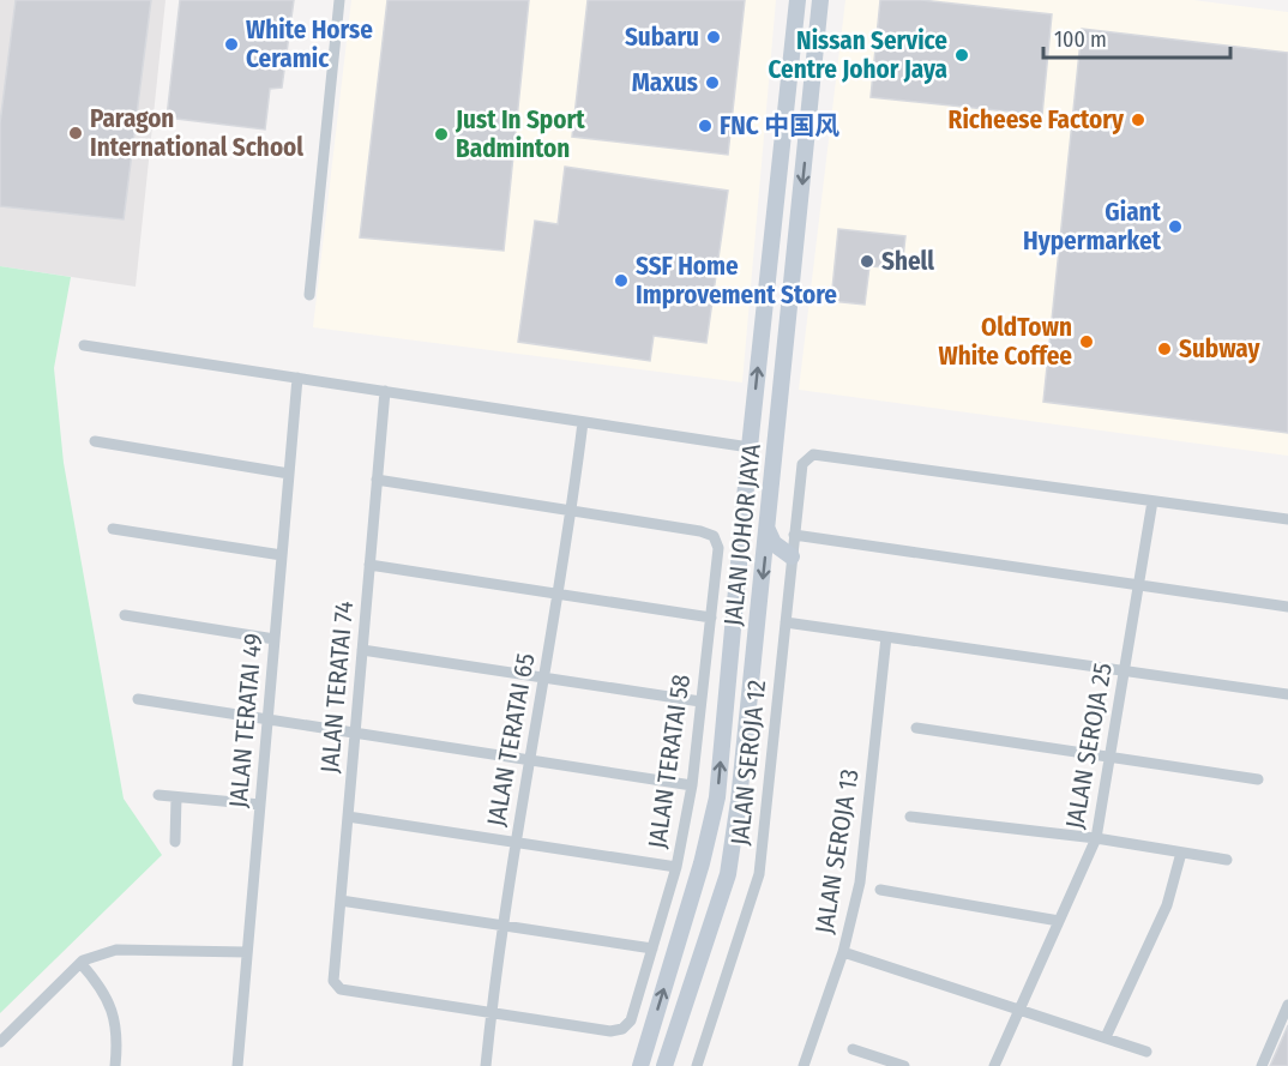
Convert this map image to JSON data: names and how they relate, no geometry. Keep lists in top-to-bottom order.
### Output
{
  "streets": {
    "main road": ["JALAN JOHOR JAYA"],
    "street": [
      "JALAN TERATAI 74",
      "JALAN TERATAI 49",
      "JALAN TERATAI 65",
      "JALAN SEROJA 25",
      "JALAN TERATAI 58",
      "JALAN SEROJA 12",
      "JALAN SEROJA 13"
    ]
  },
  "crossings": [
    ["JALAN TERATAI 74", "JALAN TERATAI 65"],
    ["JALAN TERATAI 74", "JALAN TERATAI 58"],
    ["JALAN TERATAI 65", "JALAN TERATAI 58"],
    ["JALAN SEROJA 25", "JALAN SEROJA 12"]
  ],
  "places": [
    "Subaru",
    "White Horse Ceramic",
    "Nissan Service Centre Johor Jaya",
    "Maxus",
    "Richeese Factory",
    "FNC 中国风",
    "Paragon International School",
    "Just In Sport Badminton",
    "Giant Hypermarket",
    "Shell",
    "SSF Home Improvement Store",
    "OldTown White Coffee",
    "Subway"
  ],
  "scale_bar": "100 m"
}
